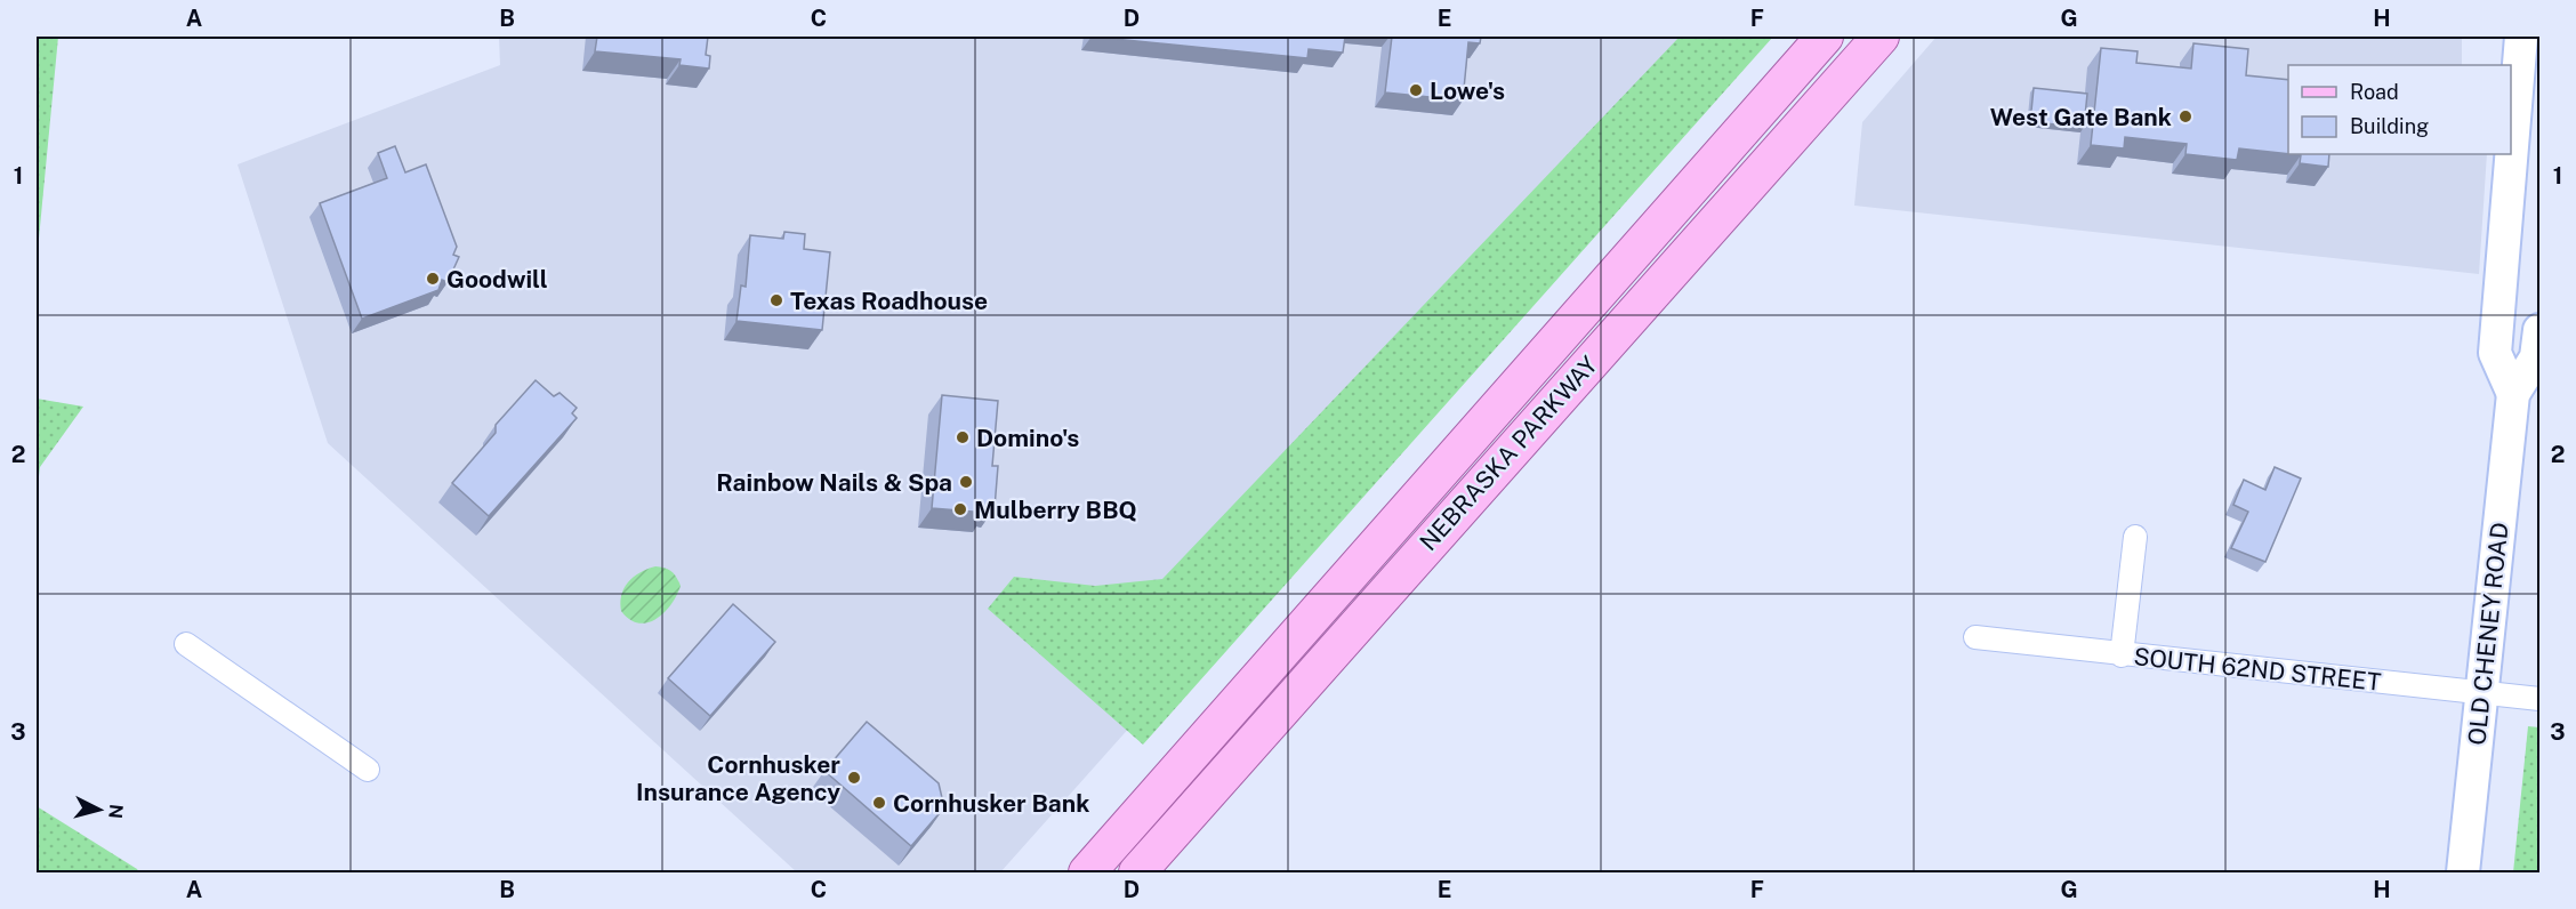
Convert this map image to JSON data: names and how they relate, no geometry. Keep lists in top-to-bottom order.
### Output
{
  "streets": {
    "main road": ["NEBRASKA PARKWAY", "OLD CHENEY ROAD"],
    "street": ["SOUTH 62ND STREET"]
  },
  "crossings": [
    ["OLD CHENEY ROAD", "SOUTH 62ND STREET"]
  ],
  "places": [
    "Lowe's",
    "West Gate Bank",
    "Goodwill",
    "Texas Roadhouse",
    "Domino's",
    "Rainbow Nails & Spa",
    "Mulberry BBQ",
    "Cornhusker Insurance Agency",
    "Cornhusker Bank"
  ],
  "legend": ["Road", "Building"],
  "north": "right",
  "grid": {
    "columns": [
      "A",
      "B",
      "C",
      "D",
      "E",
      "F",
      "G",
      "H"
    ],
    "rows": ["1", "2", "3"]
  }
}
